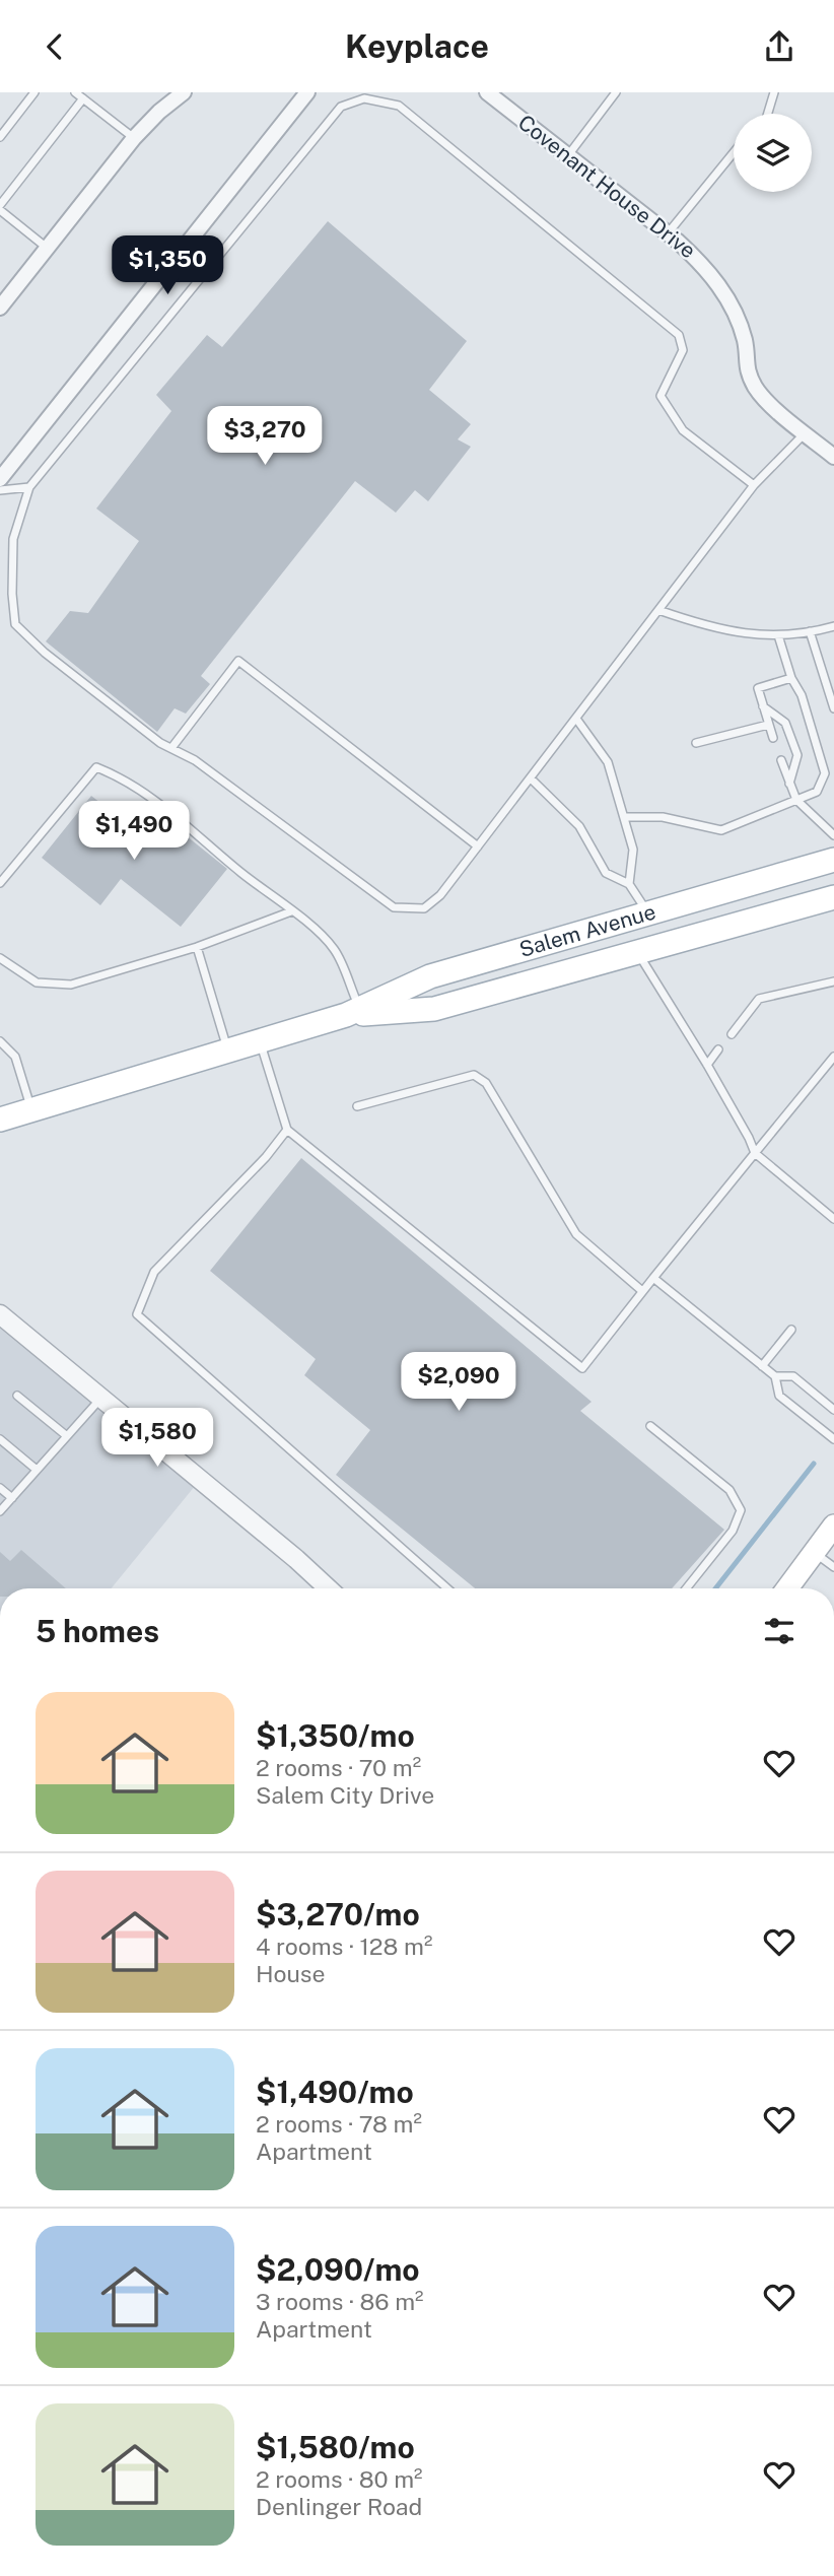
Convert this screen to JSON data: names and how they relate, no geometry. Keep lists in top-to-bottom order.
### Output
{
  "streets": {
    "main road": ["Salem Avenue"],
    "street": ["Covenant House Drive"]
  },
  "page": {
    "header": "Keyplace",
    "price": [
      "$1,350",
      "$3,270",
      "$1,490",
      "$2,090",
      "$1,580"
    ],
    "heading": "5 homes",
    "list": [
      {
        "name": "$1,350/mo",
        "note": "2 rooms · 70 m² · Salem City Drive"
      },
      {
        "name": "$3,270/mo",
        "note": "4 rooms · 128 m² · House"
      },
      {
        "name": "$1,490/mo",
        "note": "2 rooms · 78 m² · Apartment"
      },
      {
        "name": "$2,090/mo",
        "note": "3 rooms · 86 m² · Apartment"
      },
      {
        "name": "$1,580/mo",
        "note": "2 rooms · 80 m² · Denlinger Road"
      }
    ]
  }
}
